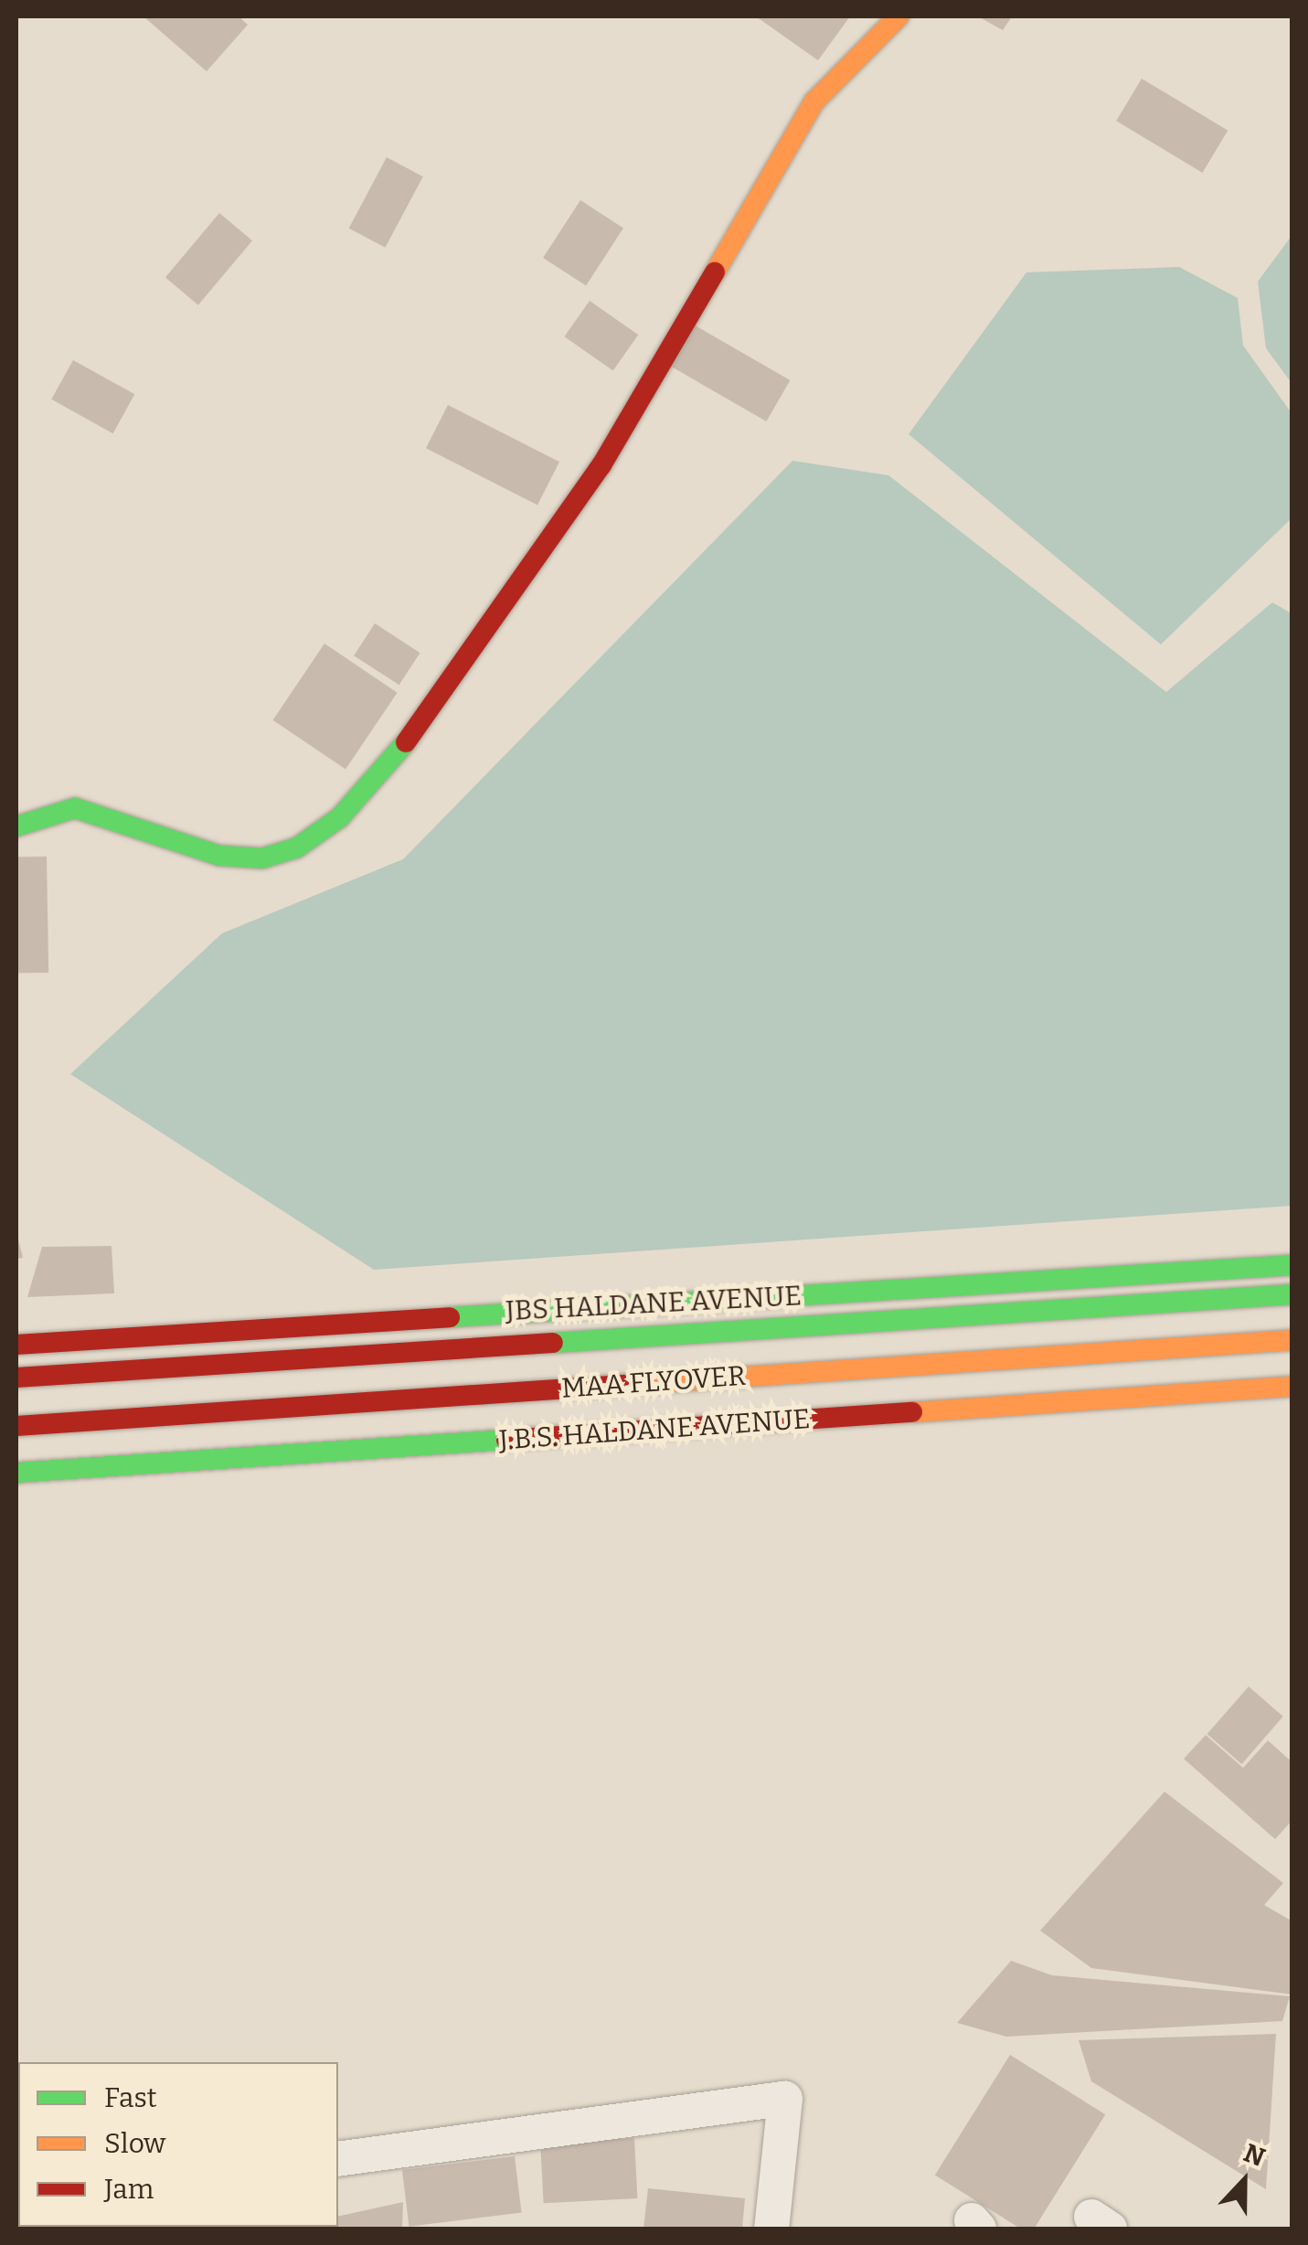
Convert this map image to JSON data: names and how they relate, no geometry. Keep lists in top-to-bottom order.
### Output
{
  "streets": {
    "main road": ["JBS HALDANE AVENUE", "MAA FLYOVER", "J.B.S. HALDANE AVENUE"]
  },
  "legend": ["Fast", "Slow", "Jam"],
  "north": "top"
}
